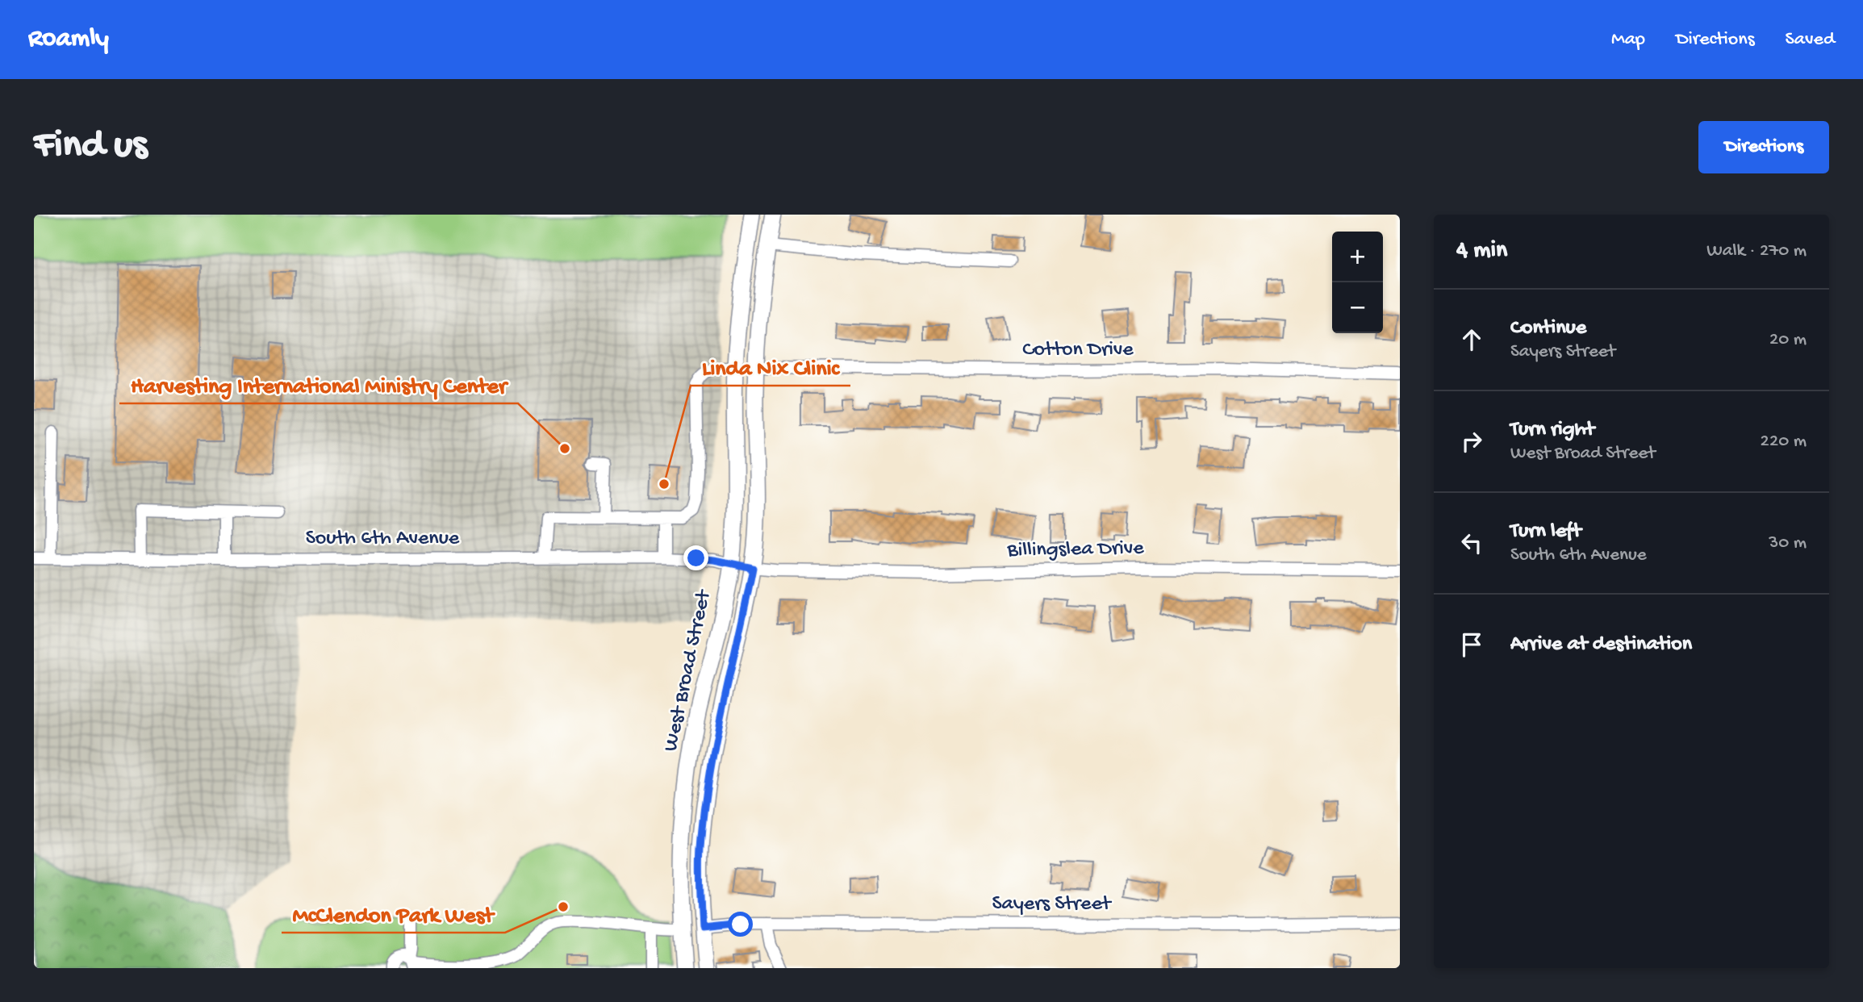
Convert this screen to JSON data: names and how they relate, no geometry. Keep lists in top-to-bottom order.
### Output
{
  "streets": {
    "main road": ["West Broad Street"],
    "street": [
      "Cotton Drive",
      "South 6th Avenue",
      "Billingslea Drive",
      "Sayers Street"
    ]
  },
  "crossings": [
    ["Cotton Drive", "West Broad Street"],
    ["South 6th Avenue", "West Broad Street"],
    ["Billingslea Drive", "West Broad Street"],
    ["West Broad Street", "Sayers Street"]
  ],
  "places": ["Harvesting International Ministry Center", "Linda Nix Clinic", "McClendon Park West"],
  "page": {
    "header": "Roamly",
    "nav": ["Map", "Directions", "Saved"],
    "buttons": "Directions",
    "title": "Find us",
    "heading": ["4 min", "Walk · 270 m"],
    "map_buttons": ["+", "−"],
    "list": [
      ["Continue", "Sayers Street", "20 m"],
      ["Turn right", "West Broad Street", "220 m"],
      ["Turn left", "South 6th Avenue", "30 m"],
      "Arrive at destination"
    ]
  }
}
